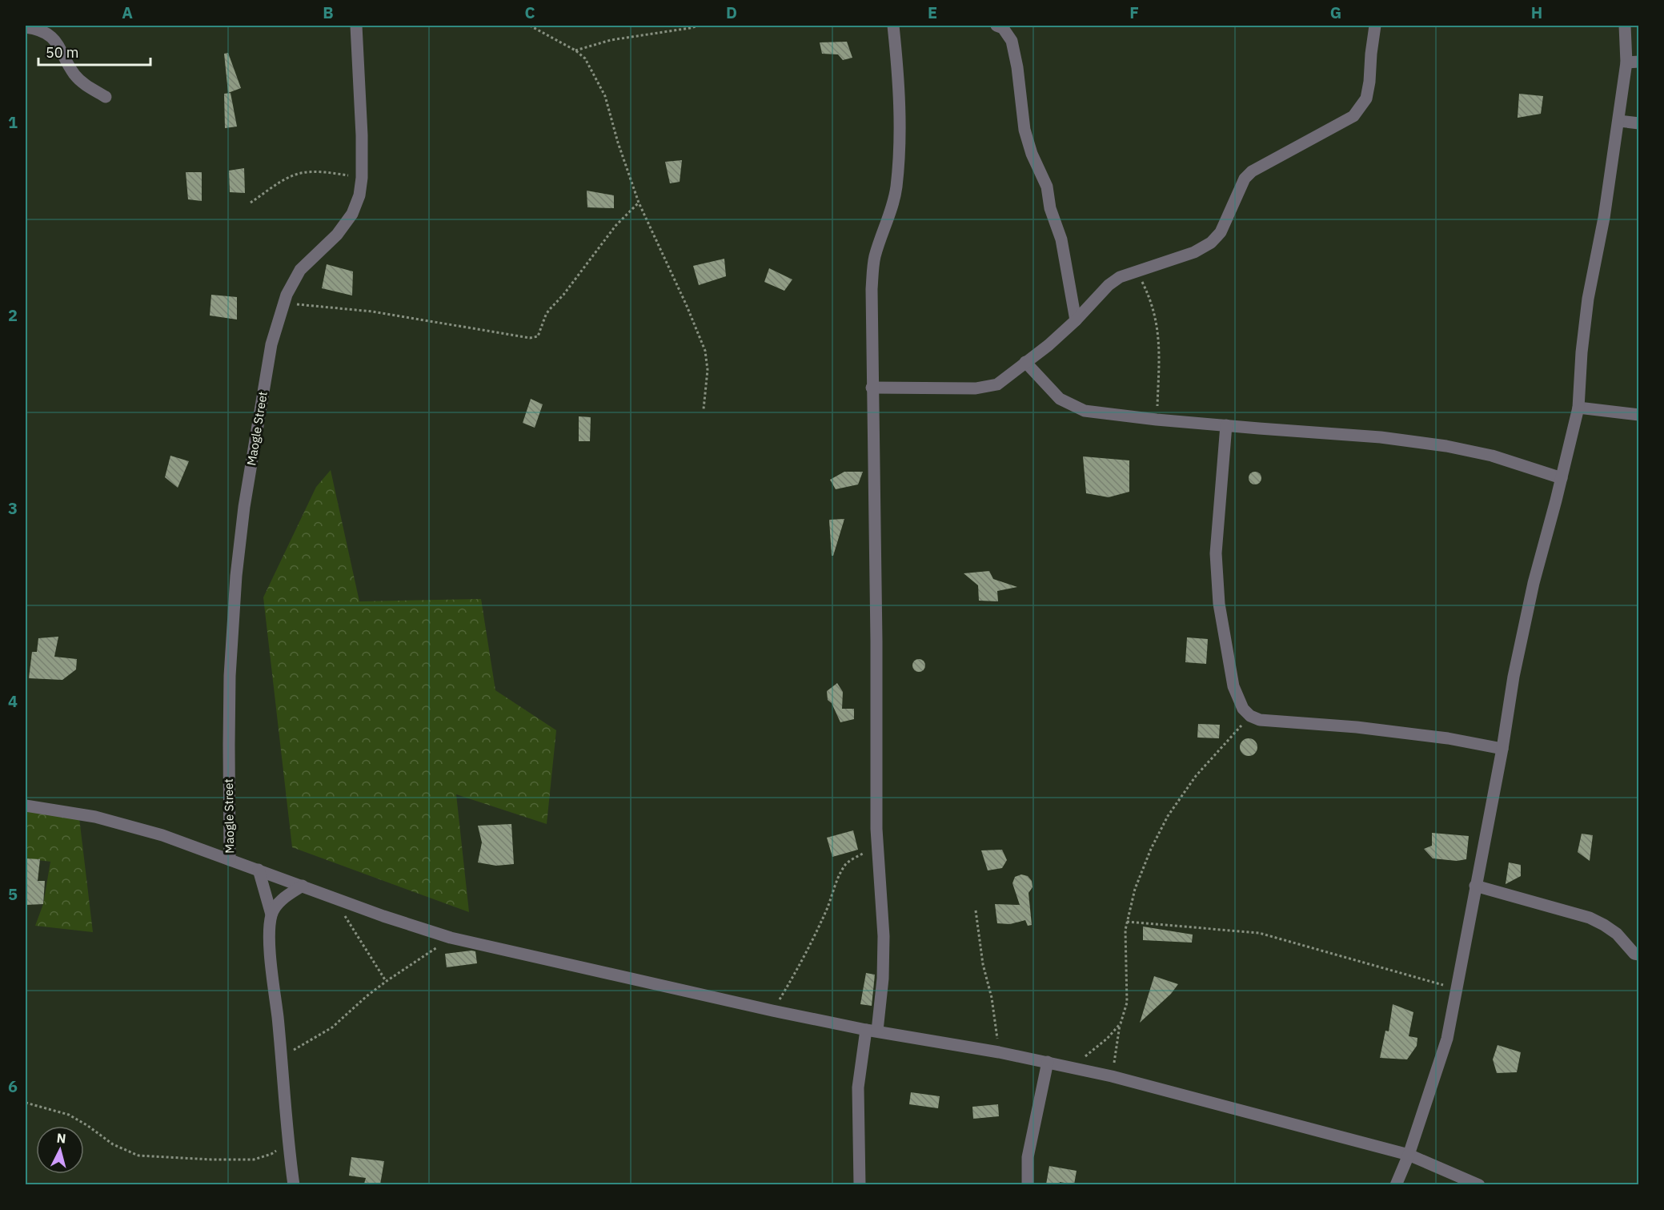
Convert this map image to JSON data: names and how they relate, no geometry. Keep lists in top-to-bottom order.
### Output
{
  "streets": {
    "street": ["Maogle Street"]
  },
  "scale_bar": "50 m",
  "north": "top",
  "grid": {
    "columns": [
      "A",
      "B",
      "C",
      "D",
      "E",
      "F",
      "G",
      "H"
    ],
    "rows": [
      "1",
      "2",
      "3",
      "4",
      "5",
      "6"
    ]
  }
}
